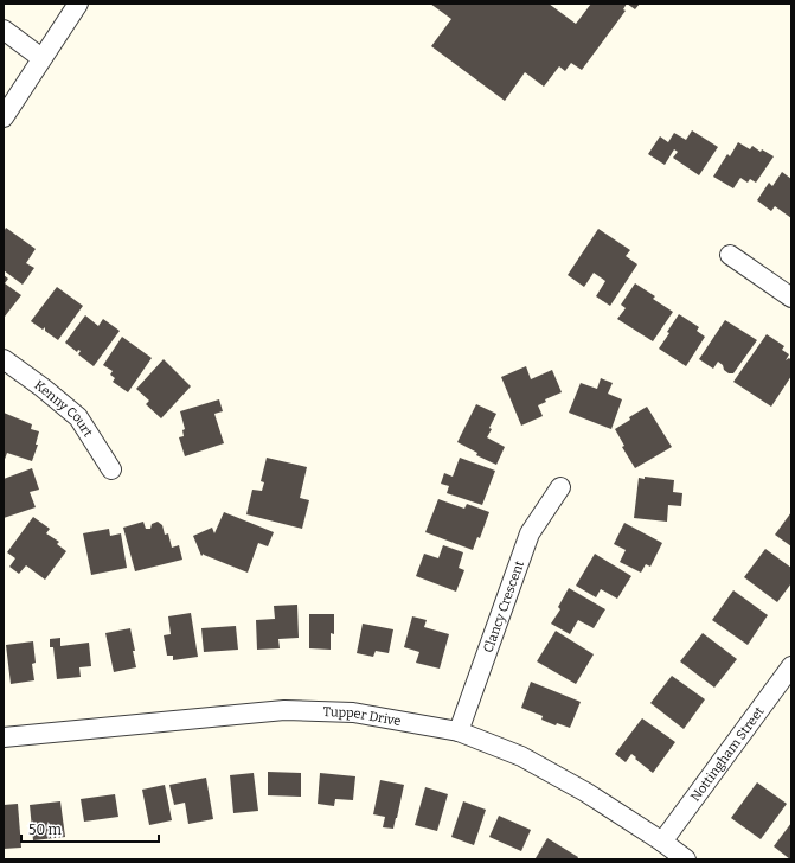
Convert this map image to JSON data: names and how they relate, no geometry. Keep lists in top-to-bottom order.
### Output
{
  "streets": {
    "street": [
      "Kenny Court",
      "Clancy Crescent",
      "Tupper Drive",
      "Nottingham Street"
    ]
  },
  "crossings": [
    ["Clancy Crescent", "Tupper Drive"],
    ["Tupper Drive", "Nottingham Street"]
  ],
  "scale_bar": "50 m"
}
